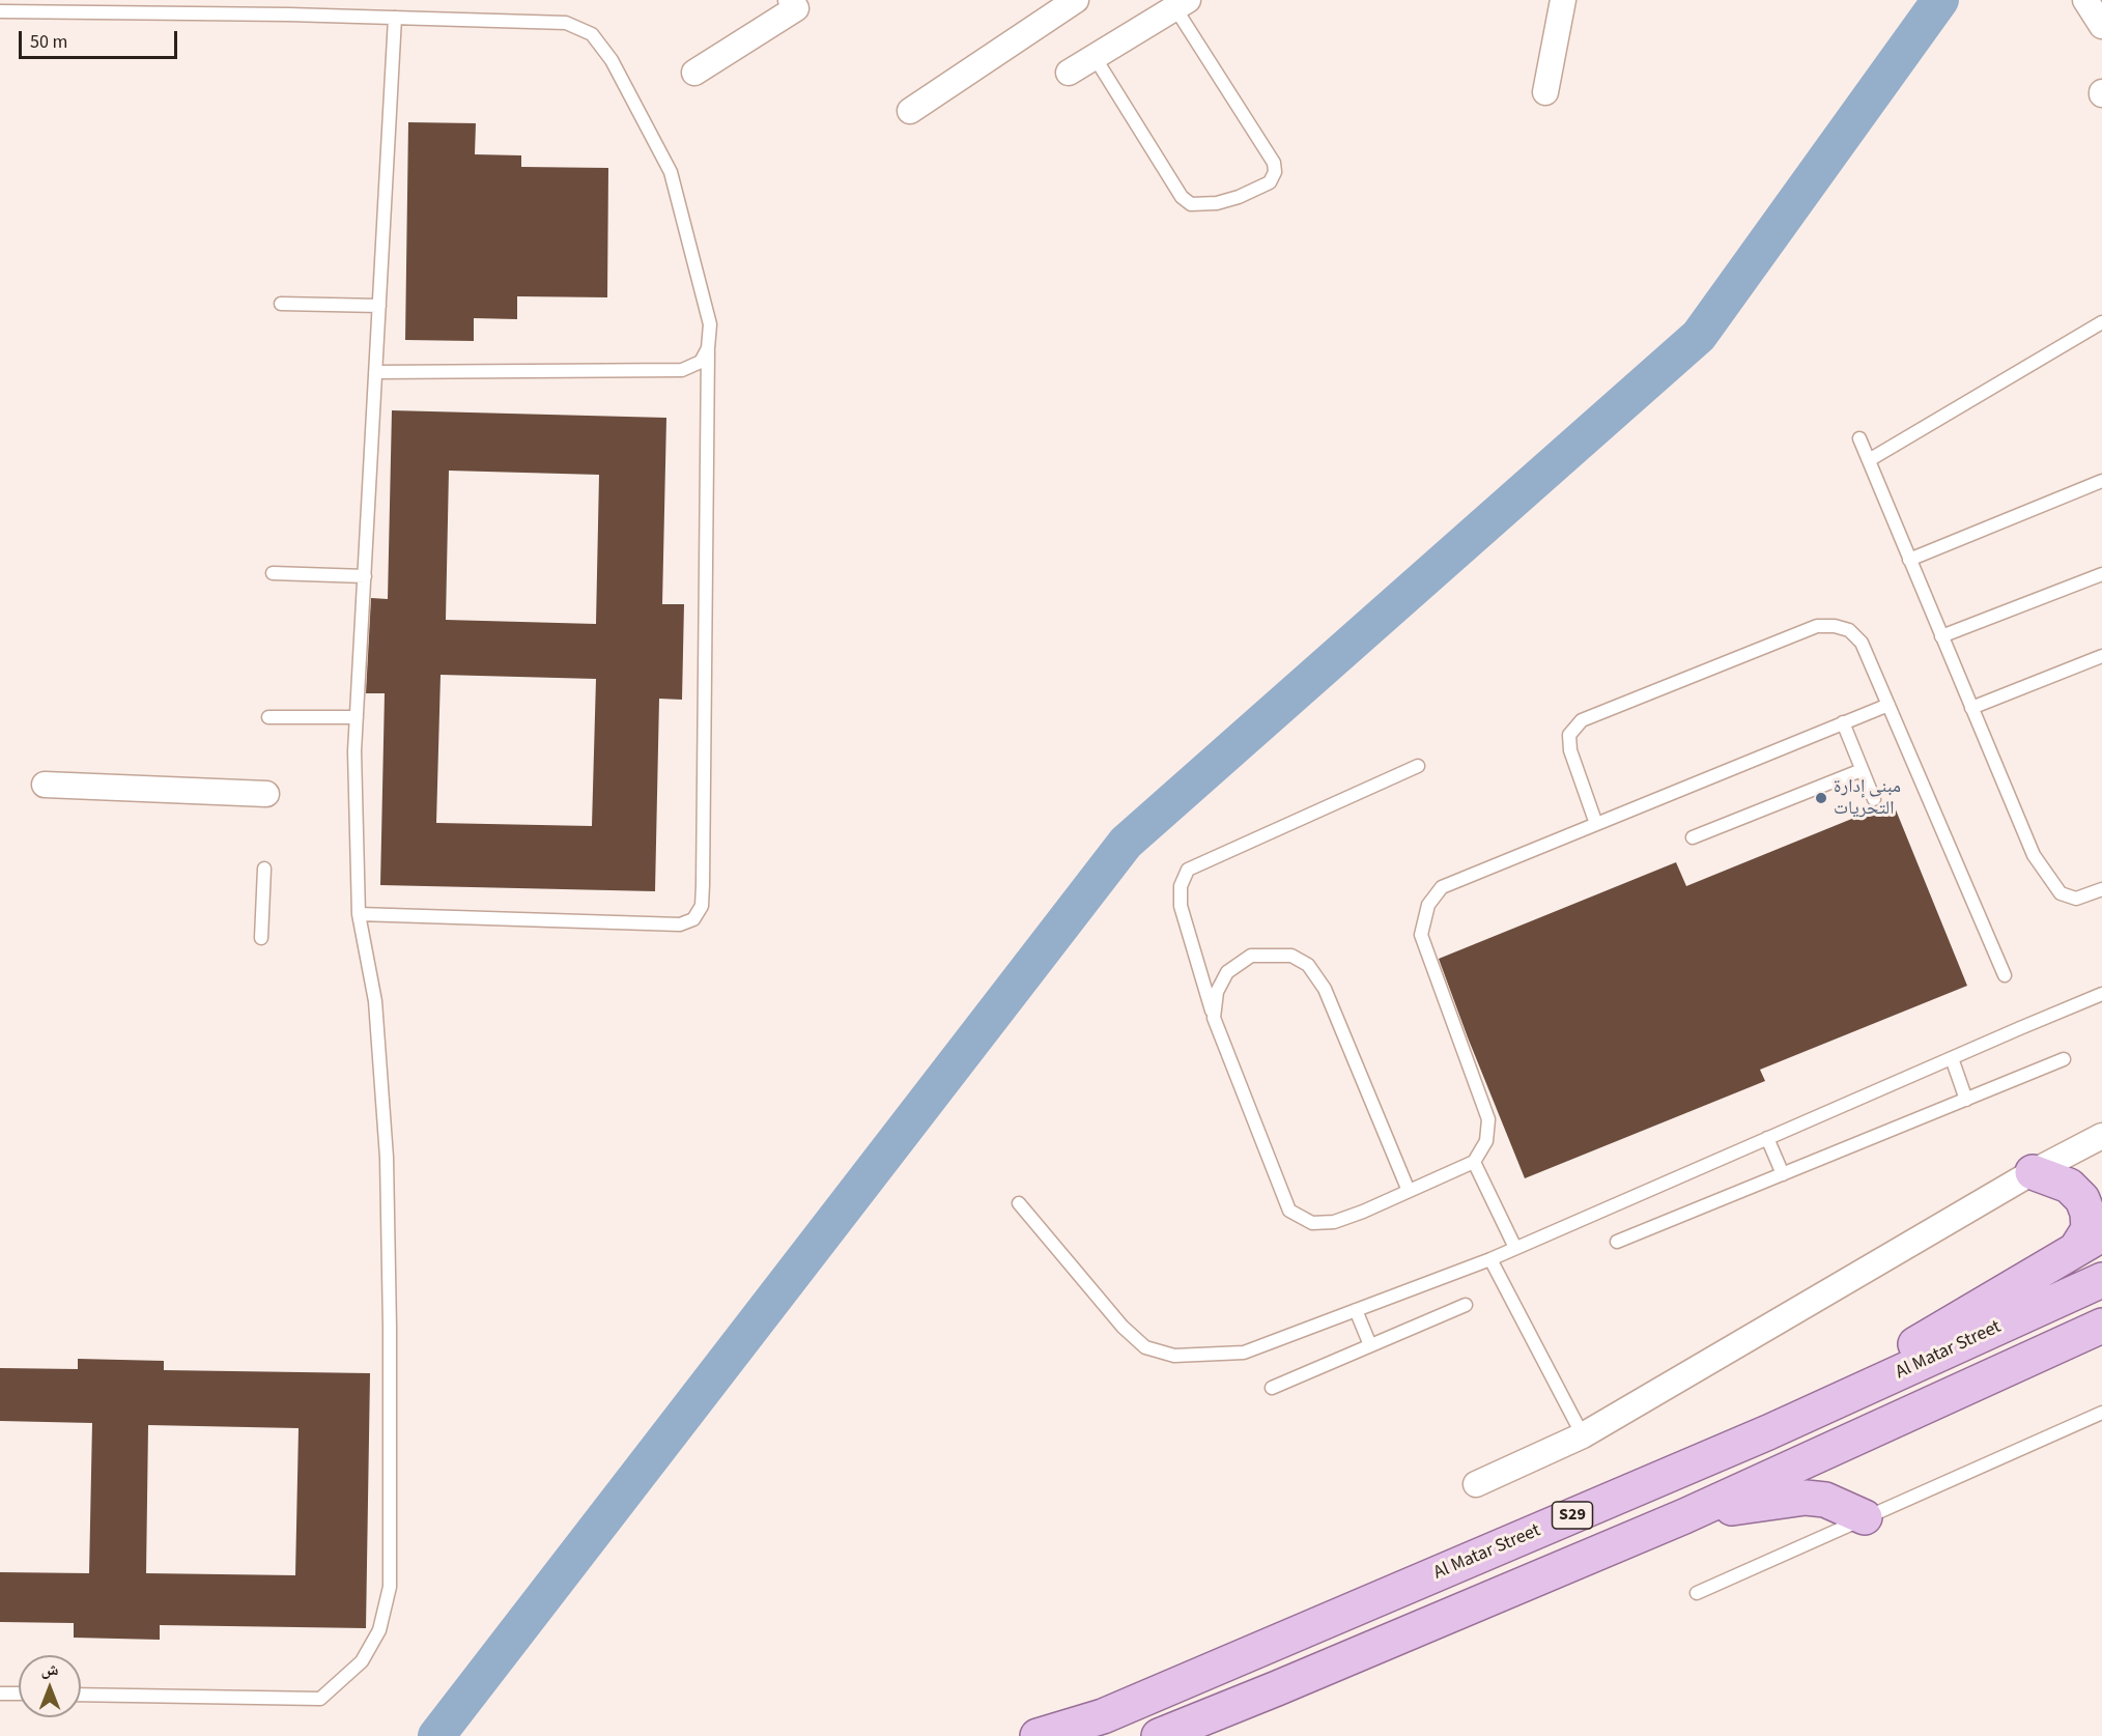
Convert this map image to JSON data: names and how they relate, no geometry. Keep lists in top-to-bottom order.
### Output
{
  "streets": {
    "main road": ["Al Matar Street", "S29"]
  },
  "places": ["مبنى إدارة التحريات"],
  "scale_bar": "50 m",
  "north": "top"
}
